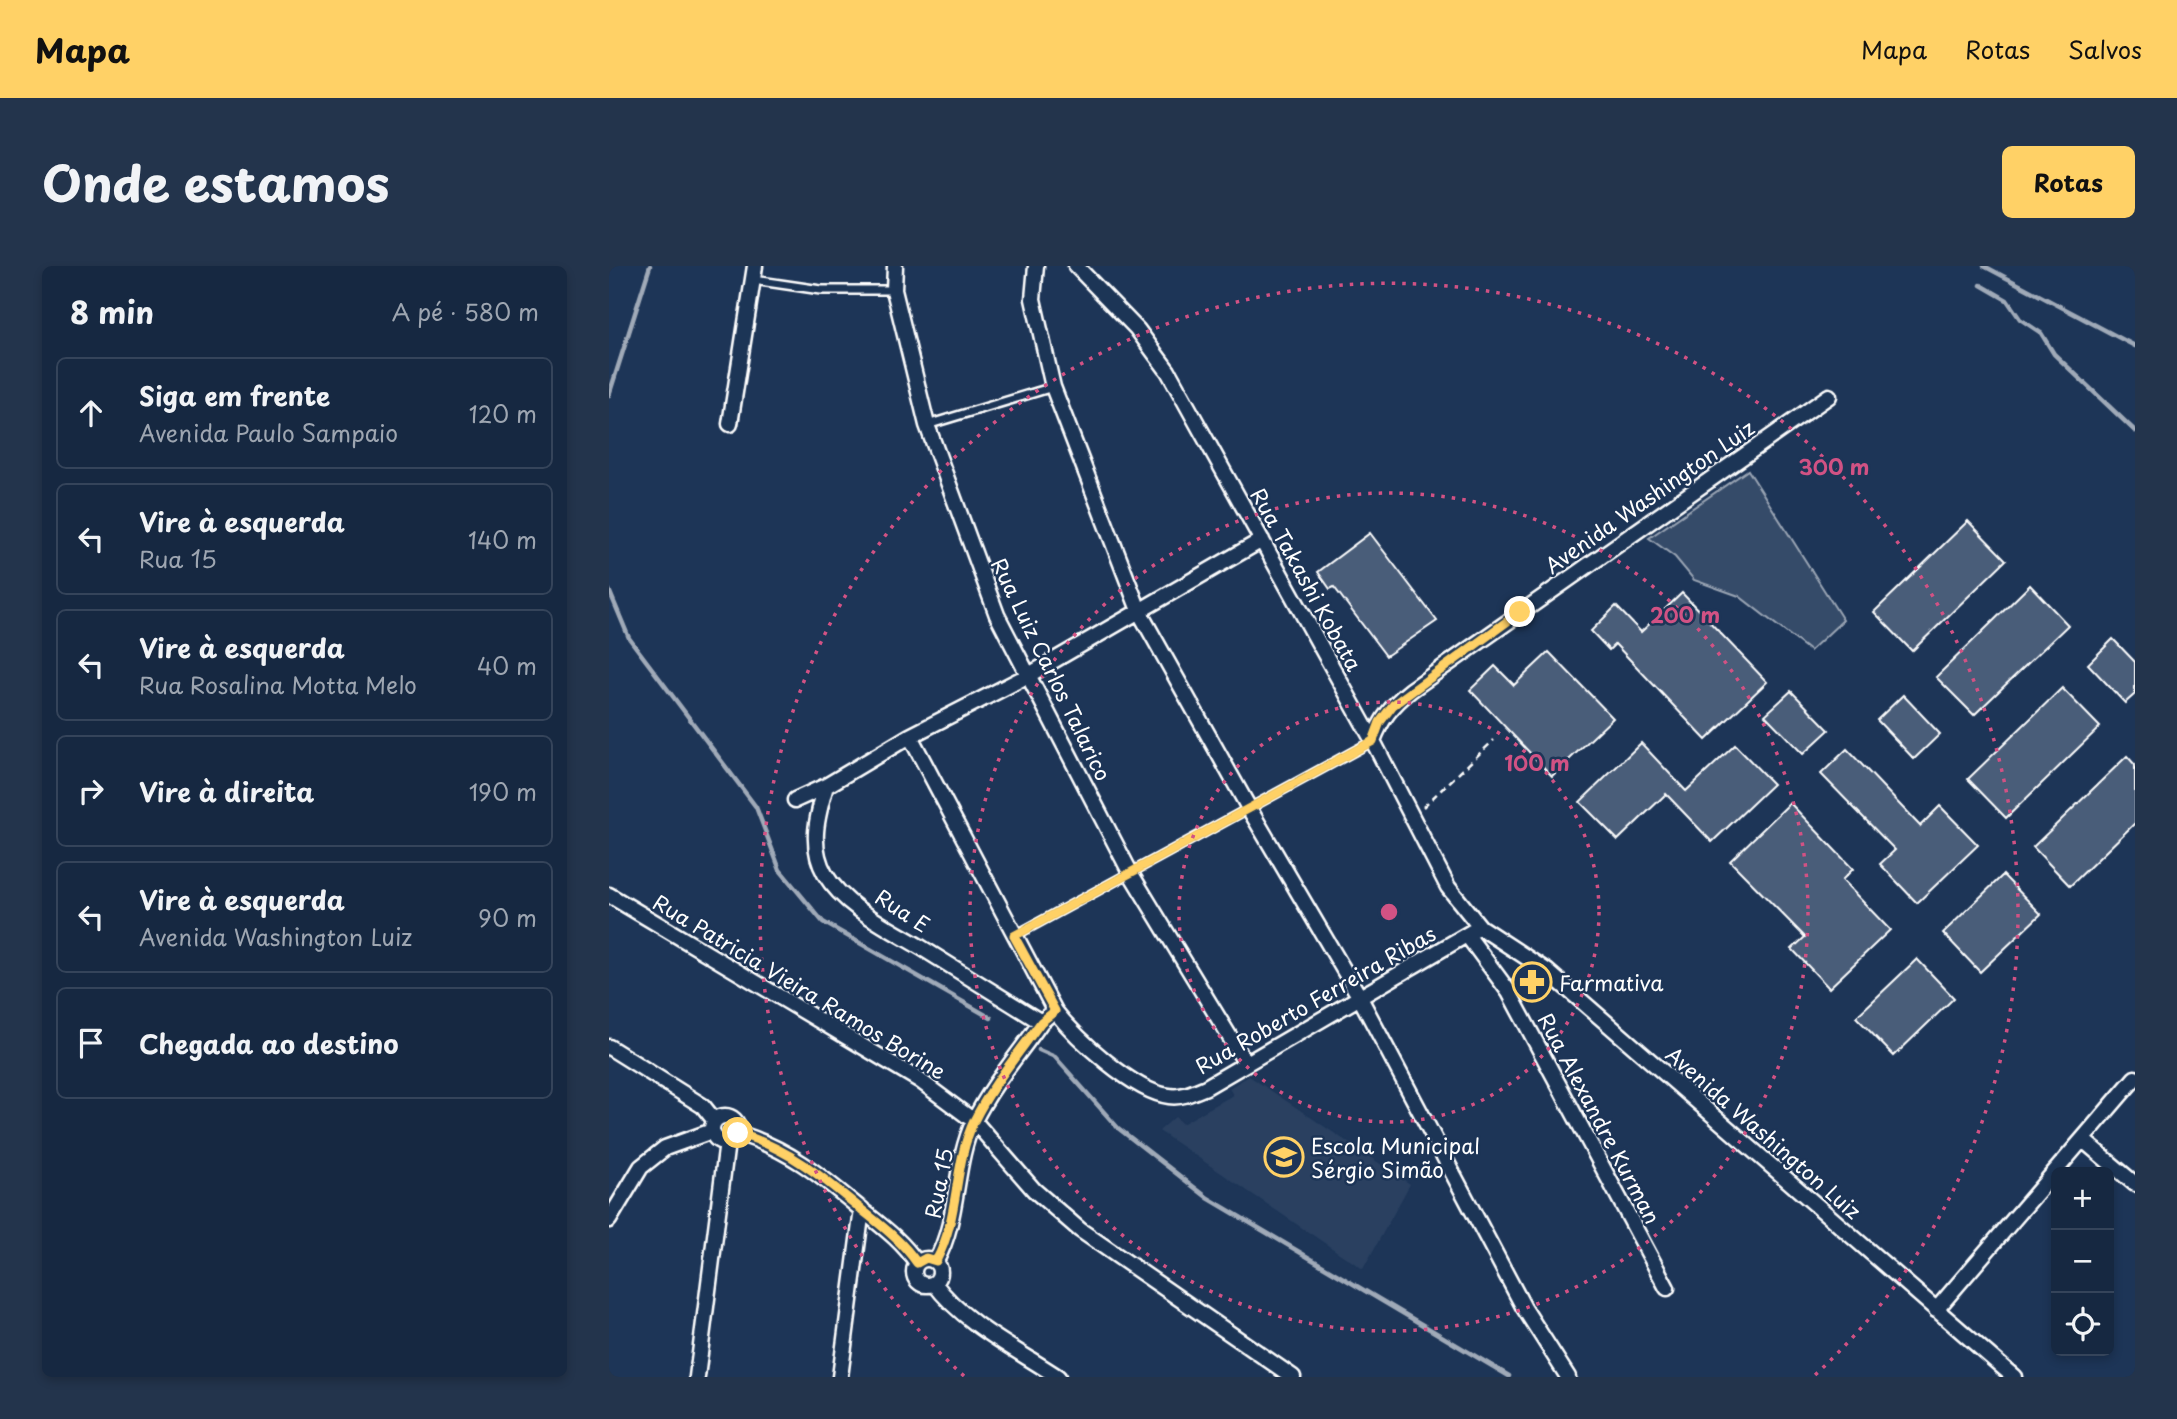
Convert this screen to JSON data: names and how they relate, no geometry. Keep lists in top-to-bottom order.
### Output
{
  "streets": {
    "street": [
      "Avenida Washington Luiz",
      "Rua Takashi Kobata",
      "Rua Luiz Carlos Talarico",
      "Rua E",
      "Rua Patricia Vieira Ramos Borine",
      "Rua Roberto Ferreira Ribas",
      "Rua Alexandre Kurman",
      "Rua 15"
    ]
  },
  "crossings": [
    ["Avenida Washington Luiz", "Rua Takashi Kobata"],
    ["Avenida Washington Luiz", "Rua Roberto Ferreira Ribas"],
    ["Rua Takashi Kobata", "Rua Roberto Ferreira Ribas"],
    ["Rua Luiz Carlos Talarico", "Rua Roberto Ferreira Ribas"],
    ["Rua E", "Rua 15"],
    ["Rua Patricia Vieira Ramos Borine", "Rua 15"],
    ["Rua Roberto Ferreira Ribas", "Rua Alexandre Kurman"],
    ["Rua Roberto Ferreira Ribas", "Rua 15"]
  ],
  "places": {
    "pharmacy": ["Farmativa"],
    "school or university": ["Escola Municipal Sérgio Simão"]
  },
  "page": {
    "header": "Mapa",
    "nav": ["Mapa", "Rotas", "Salvos"],
    "title": "Onde estamos",
    "buttons": "Rotas",
    "heading": ["8 min", "A pé · 580 m"],
    "list": [
      ["Siga em frente", "Avenida Paulo Sampaio", "120 m"],
      ["Vire à esquerda", "Rua 15", "140 m"],
      ["Vire à esquerda", "Rua Rosalina Motta Melo", "40 m"],
      ["Vire à direita", "190 m"],
      ["Vire à esquerda", "Avenida Washington Luiz", "90 m"],
      "Chegada ao destino"
    ],
    "map_buttons": ["+", "−"]
  },
  "rings": ["300 m", "200 m", "100 m"]
}
